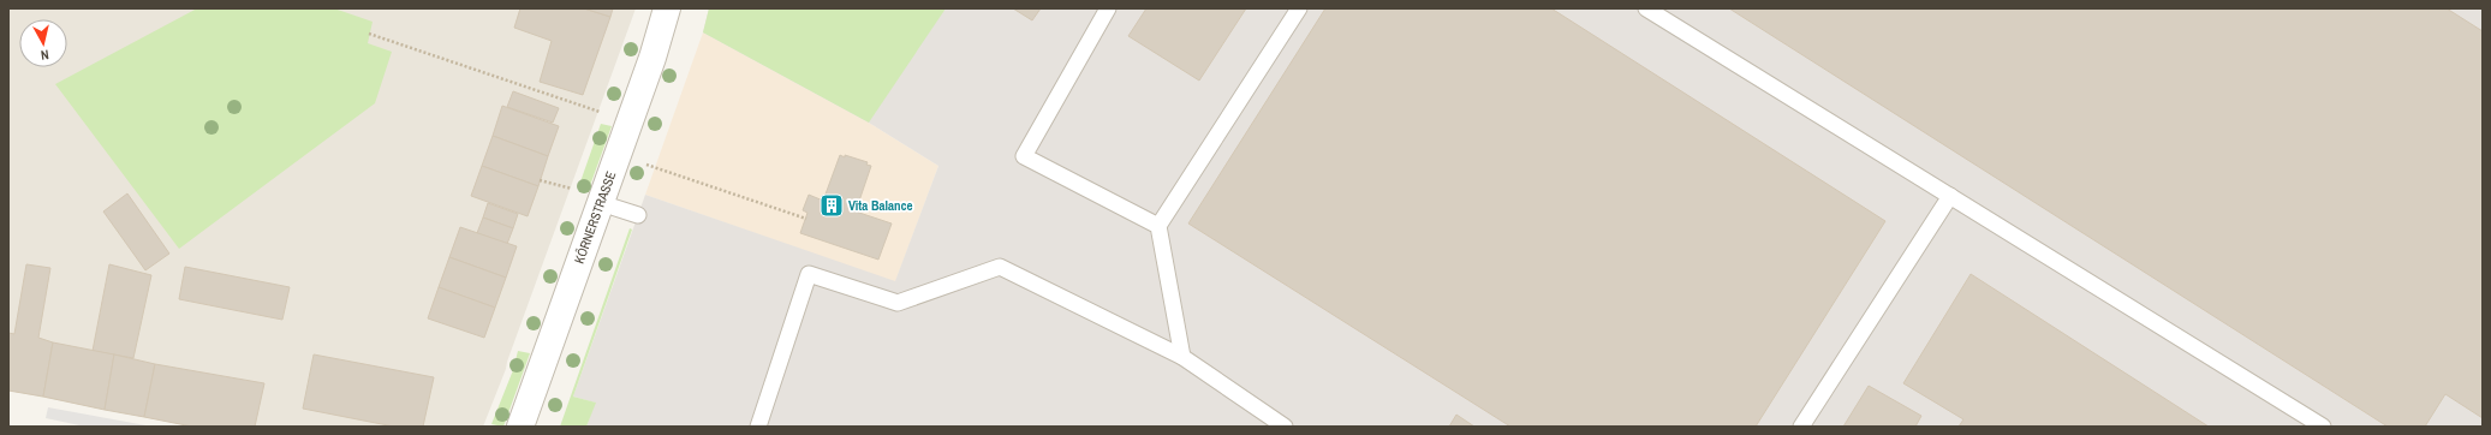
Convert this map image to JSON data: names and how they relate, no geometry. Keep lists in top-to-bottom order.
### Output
{
  "streets": {
    "street": ["KÖRNERSTRASSE"]
  },
  "places": {
    "building": ["Vita Balance"]
  },
  "north": "bottom"
}
